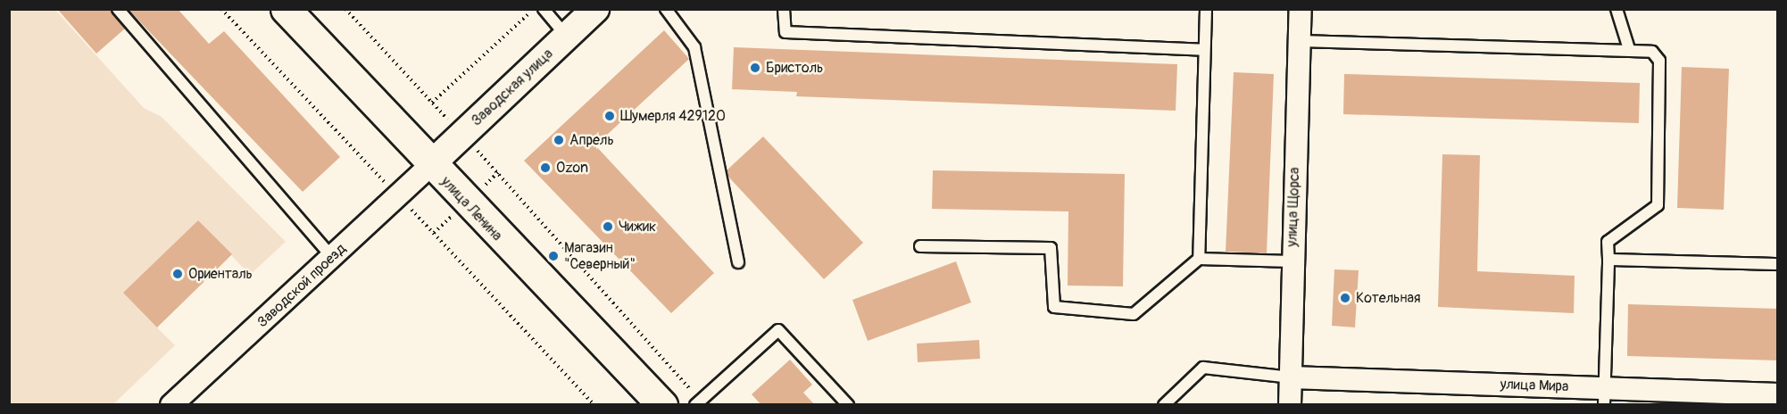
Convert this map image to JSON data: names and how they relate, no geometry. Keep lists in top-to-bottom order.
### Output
{
  "streets": {
    "main road": ["улица Ленина"],
    "street": [
      "Заводская улица",
      "улица Щорса",
      "Заводской проезд",
      "улица Мира"
    ]
  },
  "crossings": [
    ["Заводская улица", "улица Ленина"],
    ["Заводская улица", "Заводской проезд"],
    ["улица Щорса", "улица Мира"],
    ["улица Ленина", "Заводской проезд"]
  ],
  "places": [
    "Бристоль",
    "Шумерля 429120",
    "Апрель",
    "Ozon",
    "Чижик",
    "Магазин \"Северный\"",
    "Ориенталь",
    "Котельная"
  ]
}
